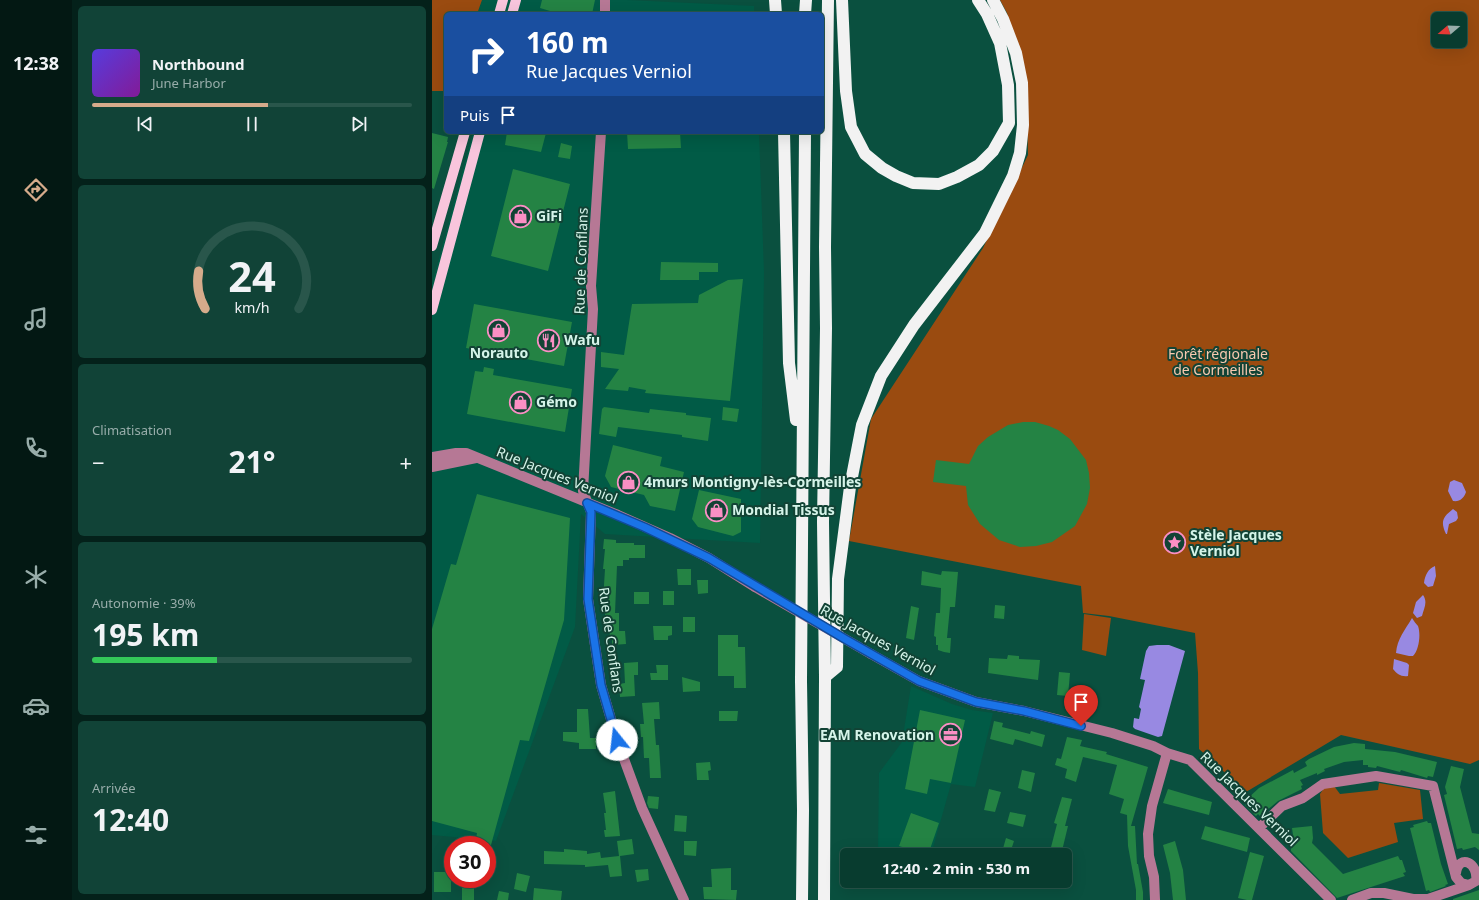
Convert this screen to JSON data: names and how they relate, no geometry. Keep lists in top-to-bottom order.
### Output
{
  "streets": {
    "street": ["Rue de Conflans", "Rue Jacques Verniol"]
  },
  "crossings": [
    ["Rue de Conflans", "Rue Jacques Verniol"]
  ],
  "parks": ["Forêt régionale de Cormeilles"],
  "places": {
    "shop": [
      "GiFi",
      "Norauto",
      "Gémo",
      "4murs Montigny-lès-Cormeilles",
      "Mondial Tissus"
    ],
    "restaurant": ["Wafu"],
    "place": ["Stèle Jacques Verniol"],
    "office": ["EAM Renovation"]
  },
  "north": "left",
  "page": {
    "tabs": "12:38",
    "turn": ["160 m", "Rue Jacques Verniol"],
    "song": ["Northbound", "June Harbor"],
    "then": "Puis",
    "tile": [
      "Climatisation",
      ["Autonomie · 39%", "195 km"],
      ["Arrivée", "12:40"]
    ],
    "heat": ["−", "21°", "+"],
    "limit": "30",
    "trip": "12:40 · 2 min · 530 m",
    "gauge": ["24", "km/h"]
  }
}
